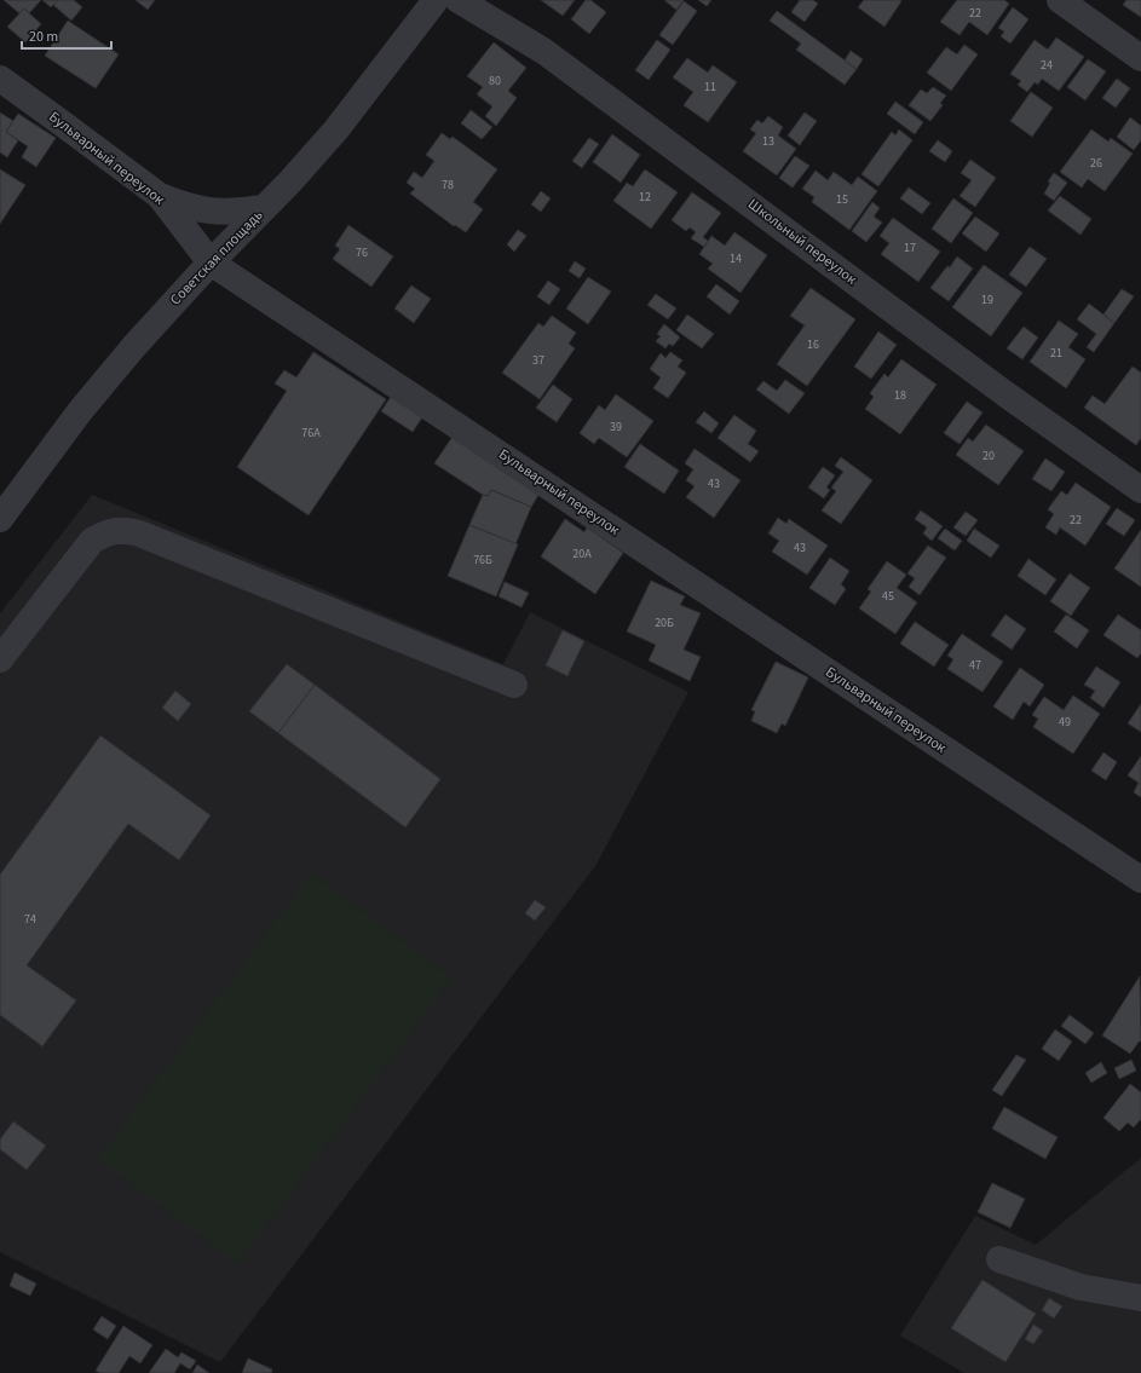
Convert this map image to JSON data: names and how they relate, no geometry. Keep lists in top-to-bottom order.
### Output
{
  "streets": {
    "street": ["Бульварный переулок", "Школьный переулок", "Советская площадь"]
  },
  "crossings": [
    ["Бульварный переулок", "Советская площадь"]
  ],
  "house_numbers": [
    "22",
    "24",
    "80",
    "11",
    "13",
    "26",
    "78",
    "12",
    "15",
    "17",
    "76",
    "14",
    "19",
    "16",
    "21",
    "37",
    "18",
    "39",
    "76А",
    "20",
    "43",
    "22",
    "43",
    "20А",
    "76Б",
    "45",
    "20Б",
    "47",
    "49",
    "74"
  ],
  "scale_bar": "20 m"
}
